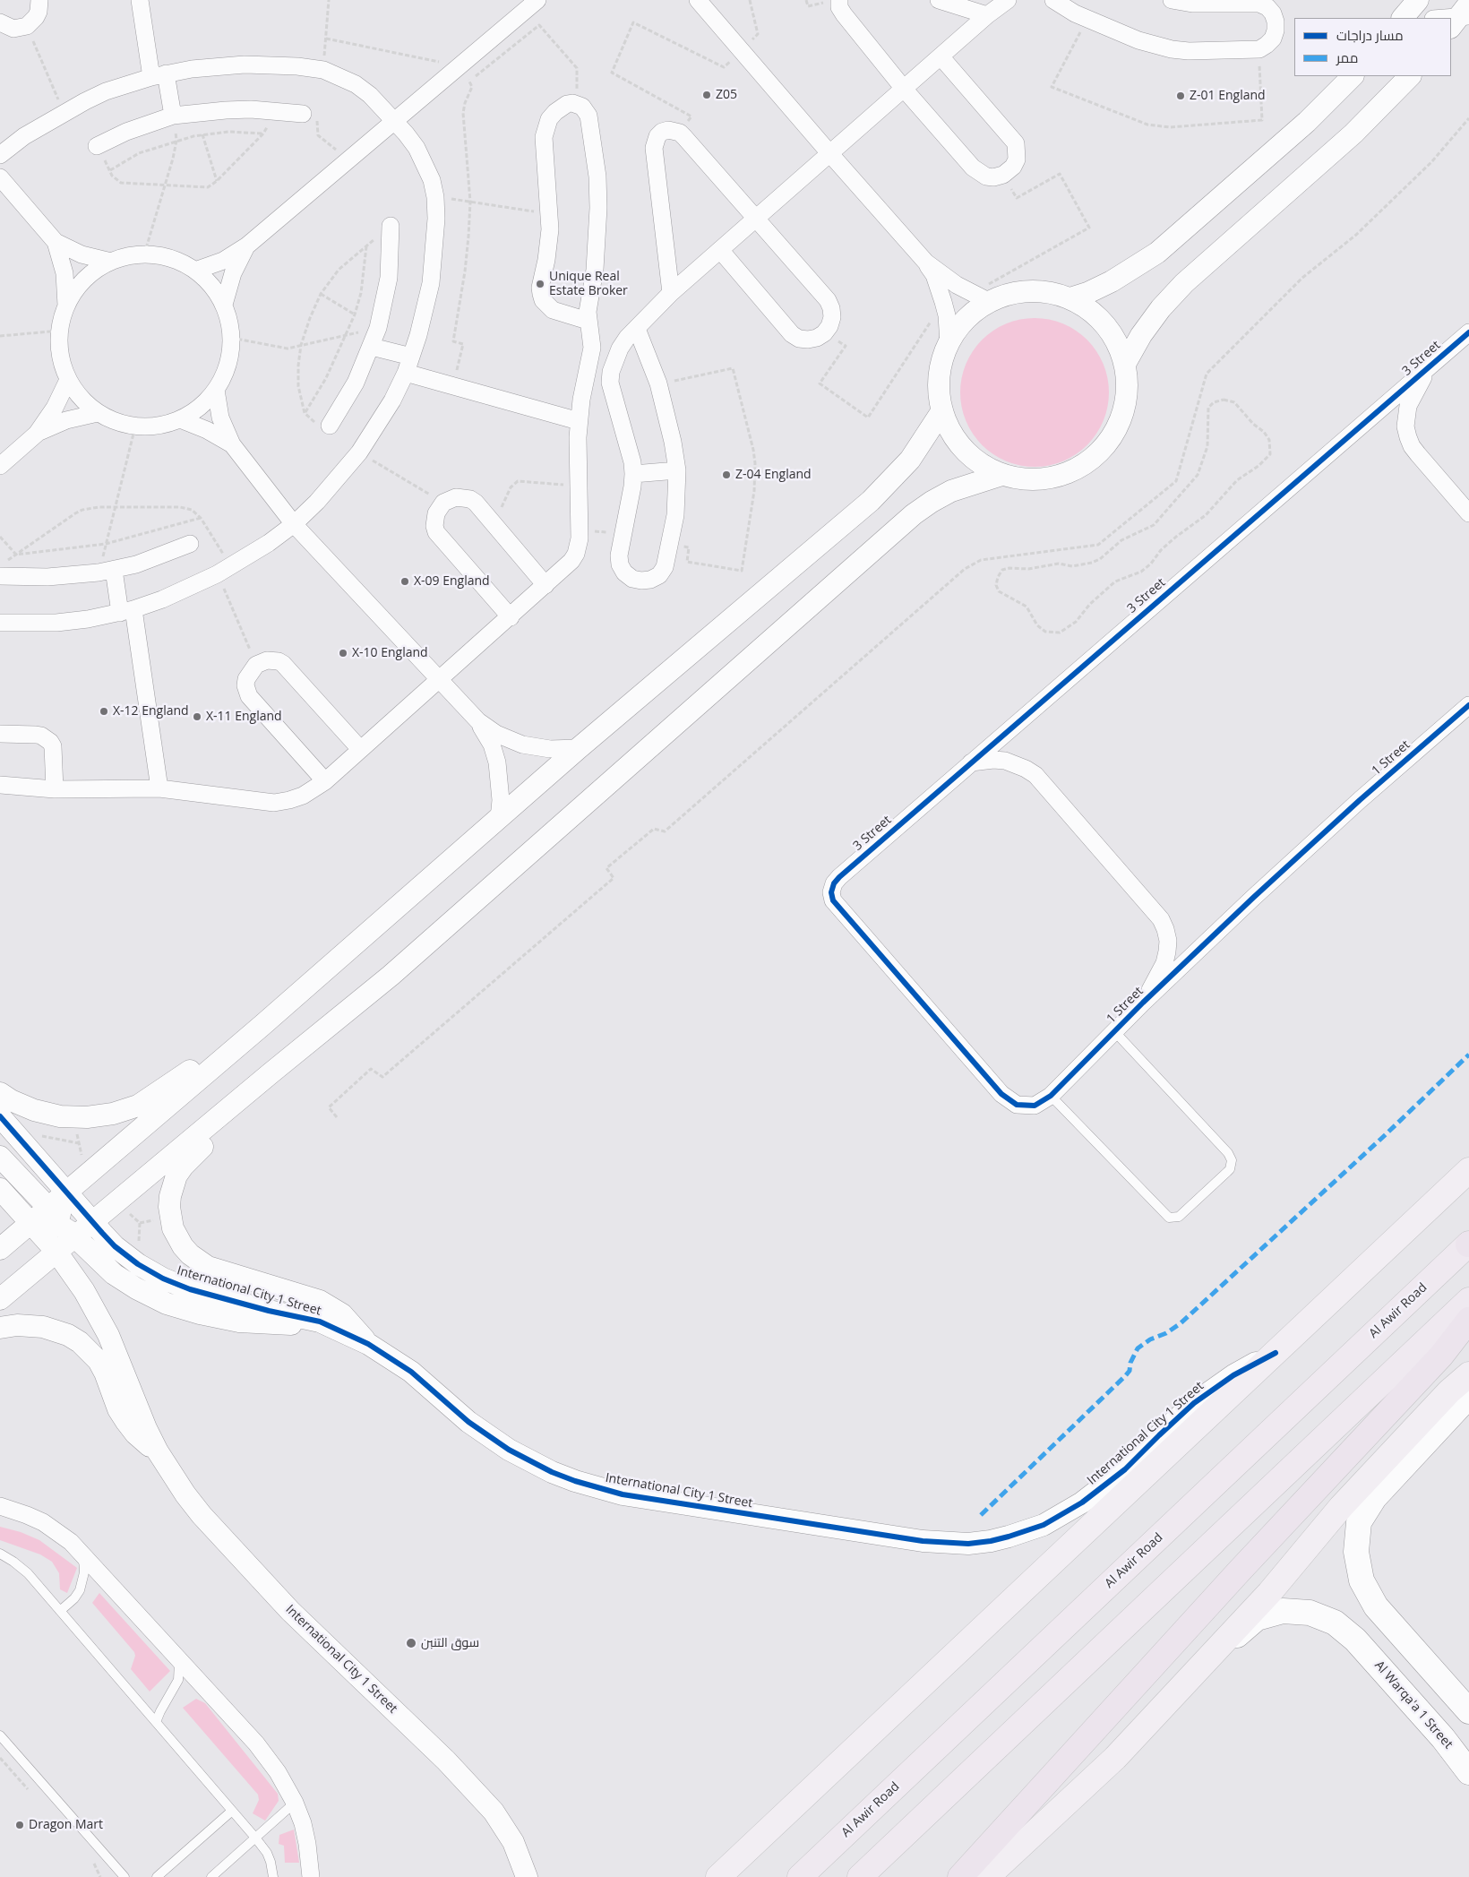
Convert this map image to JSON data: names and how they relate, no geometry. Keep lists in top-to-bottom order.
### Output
{
  "streets": {
    "highway": ["Al Awir Road"],
    "main road": ["Al Warqa'a 1 Street"],
    "street": ["3 Street", "1 Street", "International City 1 Street"]
  },
  "crossings": [
    ["3 Street", "1 Street"]
  ],
  "places": [
    "Z05",
    "Z-01 England",
    "Unique Real Estate Broker",
    "Z-04 England",
    "X-09 England",
    "X-10 England",
    "X-12 England",
    "X-11 England",
    "سوق التنبن",
    "Dragon Mart"
  ],
  "legend": ["مسار دراجات", "ممر"]
}
